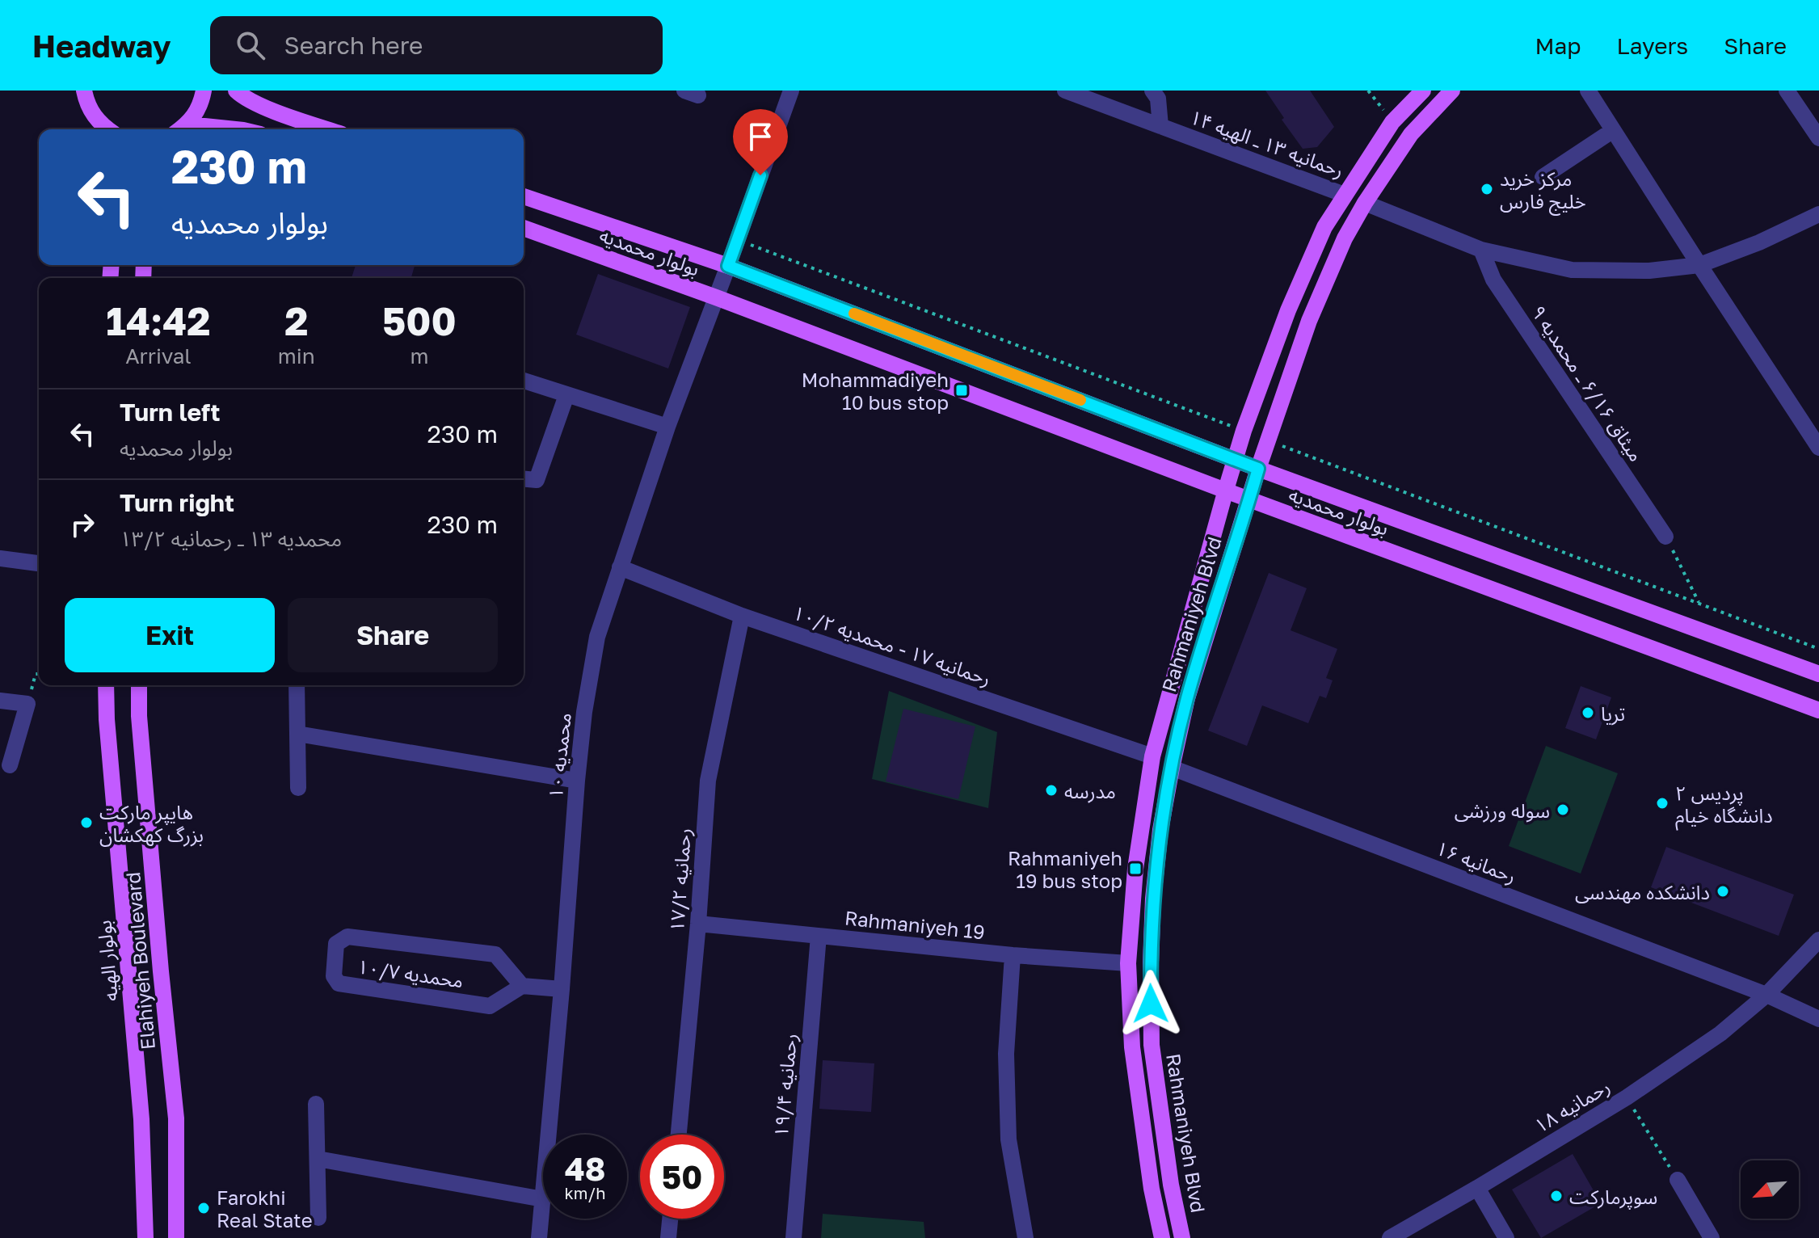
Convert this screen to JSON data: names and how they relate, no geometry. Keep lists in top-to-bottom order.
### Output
{
  "streets": {
    "main road": [
      "بولوار محمدیه",
      "Rahmaniyeh Blvd",
      "بولوار الهیه",
      "Elahiyeh Boulevard"
    ],
    "street": [
      "رحمانیه ۱۳ ـ الهیه ۱۴",
      "میثاق ۶/۱۶ ـ محمدیه ۹",
      "رحمانیه ۱۷ - محمدیه ۱۰/۲",
      "محمدیه ۱۰",
      "رحمانیه ۱۶",
      "رحمانیه ۱۷/۲",
      "Rahmaniyeh 19",
      "محمدیه ۱۰/۷",
      "رحمانیه ۱۹/۴",
      "رحمانیه ۱۸"
    ]
  },
  "crossings": [
    ["رحمانیه ۱۳ ـ الهیه ۱۴", "Rahmaniyeh Blvd"],
    ["بولوار محمدیه", "Rahmaniyeh Blvd"],
    ["بولوار محمدیه", "محمدیه ۱۰"],
    ["Rahmaniyeh Blvd", "رحمانیه ۱۷ - محمدیه ۱۰/۲"],
    ["Rahmaniyeh Blvd", "رحمانیه ۱۶"],
    ["Rahmaniyeh Blvd", "Rahmaniyeh 19"],
    ["رحمانیه ۱۷ - محمدیه ۱۰/۲", "محمدیه ۱۰"],
    ["رحمانیه ۱۷ - محمدیه ۱۰/۲", "رحمانیه ۱۷/۲"],
    ["رحمانیه ۱۶", "رحمانیه ۱۸"],
    ["رحمانیه ۱۷/۲", "Rahmaniyeh 19"],
    ["Rahmaniyeh 19", "رحمانیه ۱۹/۴"]
  ],
  "places": {
    "other": [
      "مرکز خرید خلیج فارس",
      "تریا",
      "مدرسه",
      "پردیس ۲ دانشگاه خیام",
      "سوله ورزشی",
      "هایپر مارکت بزرگ کهکشان",
      "دانشکده مهندسی",
      "سوپرمارکت",
      "Farokhi Real State"
    ],
    "transit": ["Mohammadiyeh 10 bus stop", "Rahmaniyeh 19 bus stop"]
  },
  "north": "bottom left",
  "page": {
    "header": "Headway",
    "search": "Search here",
    "nav": ["Map", "Layers", "Share"],
    "turn": ["230 m", "بولوار محمدیه"],
    "eta": [
      "14:42",
      "Arrival",
      "2",
      "min",
      "500",
      "m"
    ],
    "list": [
      {
        "name": "Turn left",
        "note": "بولوار محمدیه",
        "value": "230 m"
      },
      {
        "name": "Turn right",
        "note": "محمدیه ۱۳ ـ رحمانیه ۱۳/۲",
        "value": "230 m"
      }
    ],
    "buttons": ["Exit", "Share"],
    "speed": "48 km/h",
    "limit": "50"
  }
}
